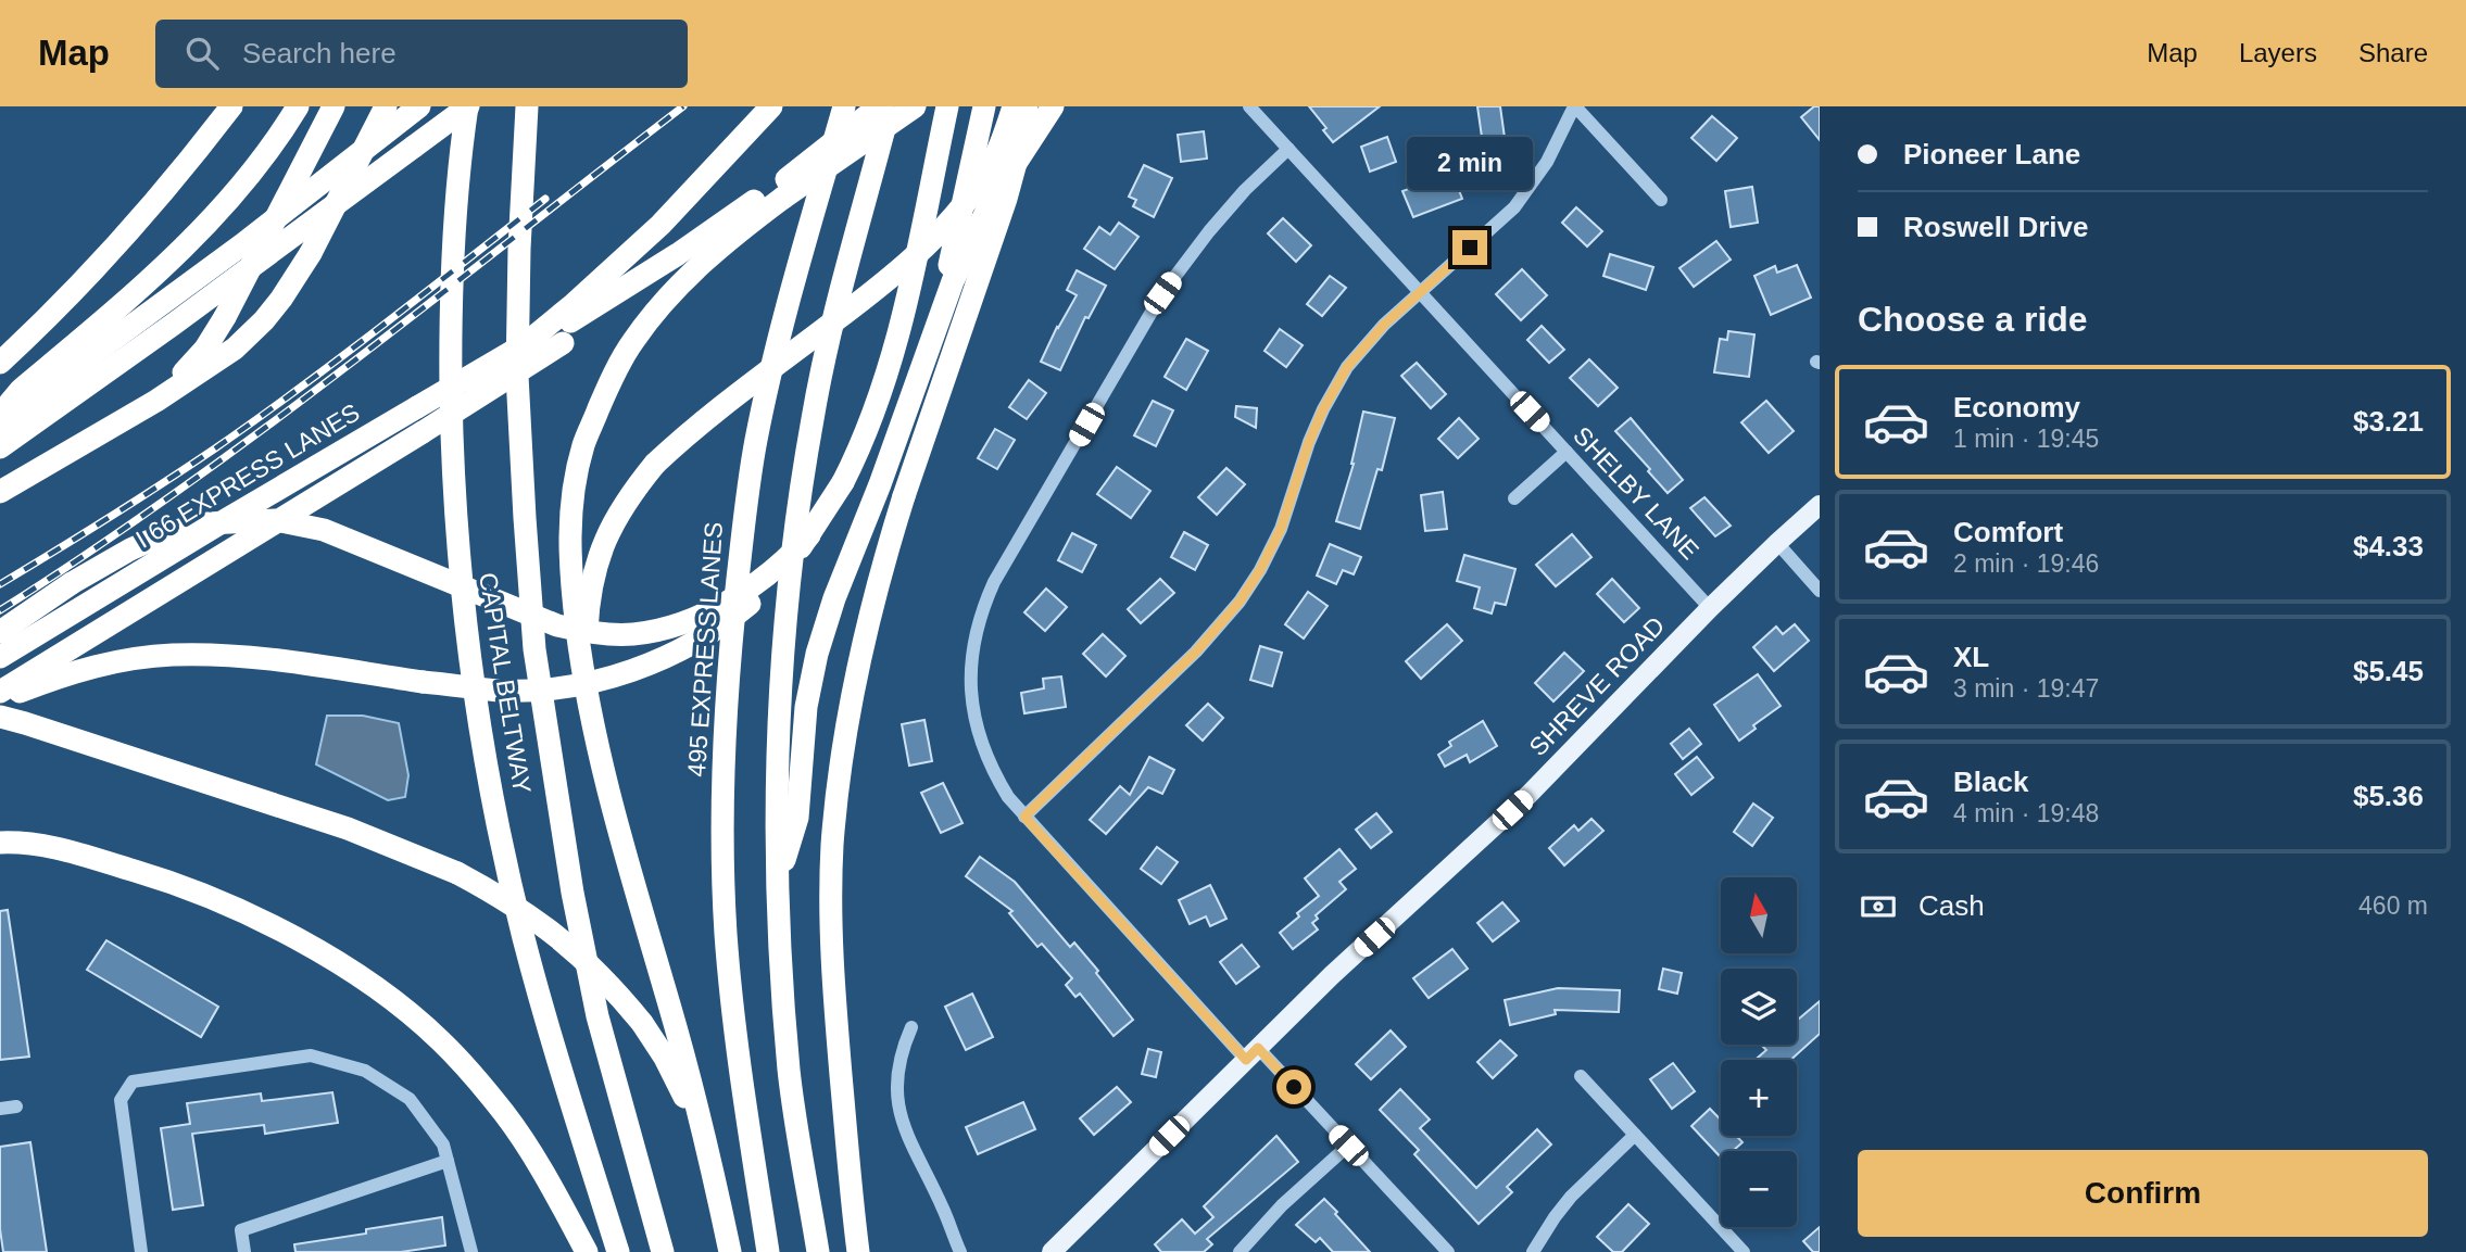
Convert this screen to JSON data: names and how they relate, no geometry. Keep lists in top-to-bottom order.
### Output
{
  "streets": {
    "highway": ["I 66 EXPRESS LANES", "495 EXPRESS LANES", "CAPITAL BELTWAY"],
    "main road": ["SHREVE ROAD"],
    "street": ["SHELBY LANE"]
  },
  "crossings": [
    ["SHELBY LANE", "SHREVE ROAD"]
  ],
  "north": "top",
  "page": {
    "header": "Map",
    "search": "Search here",
    "nav": ["Map", "Layers", "Share"],
    "banner": ["Pioneer Lane", "Roswell Drive"],
    "bubble": "2 min",
    "heading": "Choose a ride",
    "list": [
      {
        "name": "Economy",
        "note": "1 min · 19:45",
        "value": "$3.21"
      },
      {
        "name": "Comfort",
        "note": "2 min · 19:46",
        "value": "$4.33"
      },
      {
        "name": "XL",
        "note": "3 min · 19:47",
        "value": "$5.45"
      },
      {
        "name": "Black",
        "note": "4 min · 19:48",
        "value": "$5.36"
      }
    ],
    "pay": ["Cash", "460 m"],
    "map_buttons": ["+", "−"],
    "buttons": "Confirm"
  }
}
